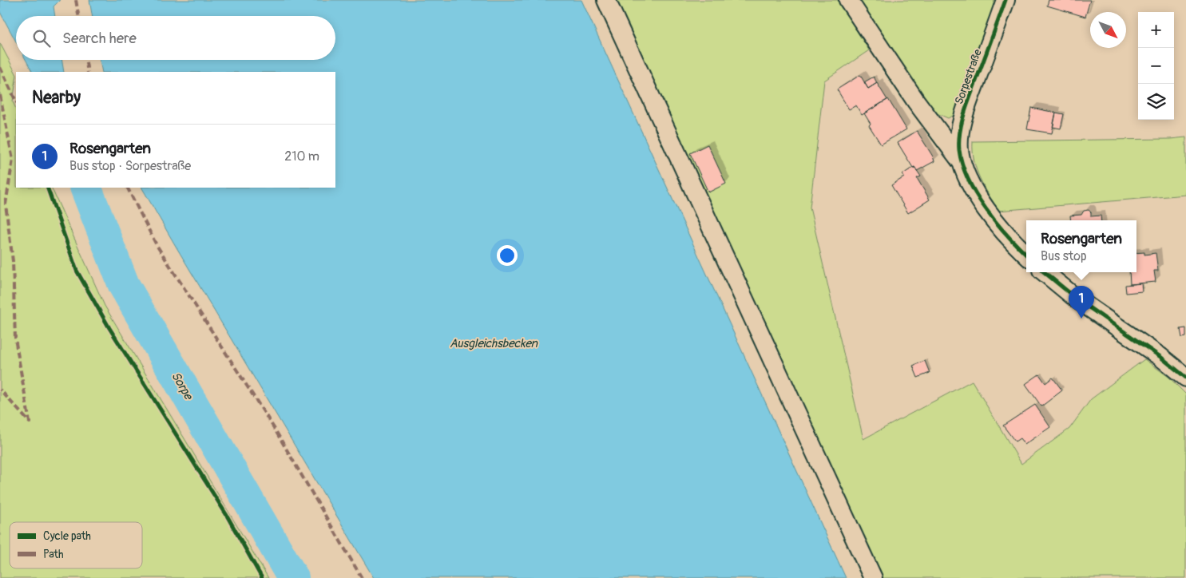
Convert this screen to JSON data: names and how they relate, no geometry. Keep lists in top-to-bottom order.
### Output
{
  "streets": {
    "street": ["Sorpestraße"]
  },
  "water": ["Ausgleichsbecken", "Sorpe"],
  "legend": ["Cycle path", "Path"],
  "north": "bottom right",
  "page": {
    "map_buttons": ["+", "−"],
    "search": "Search here",
    "heading": "Nearby",
    "list": [
      {
        "mark": "1",
        "name": "Rosengarten",
        "note": "Bus stop · Sorpestraße",
        "value": "210 m"
      }
    ],
    "popup": ["Rosengarten", "Bus stop"],
    "pins": "1"
  }
}
